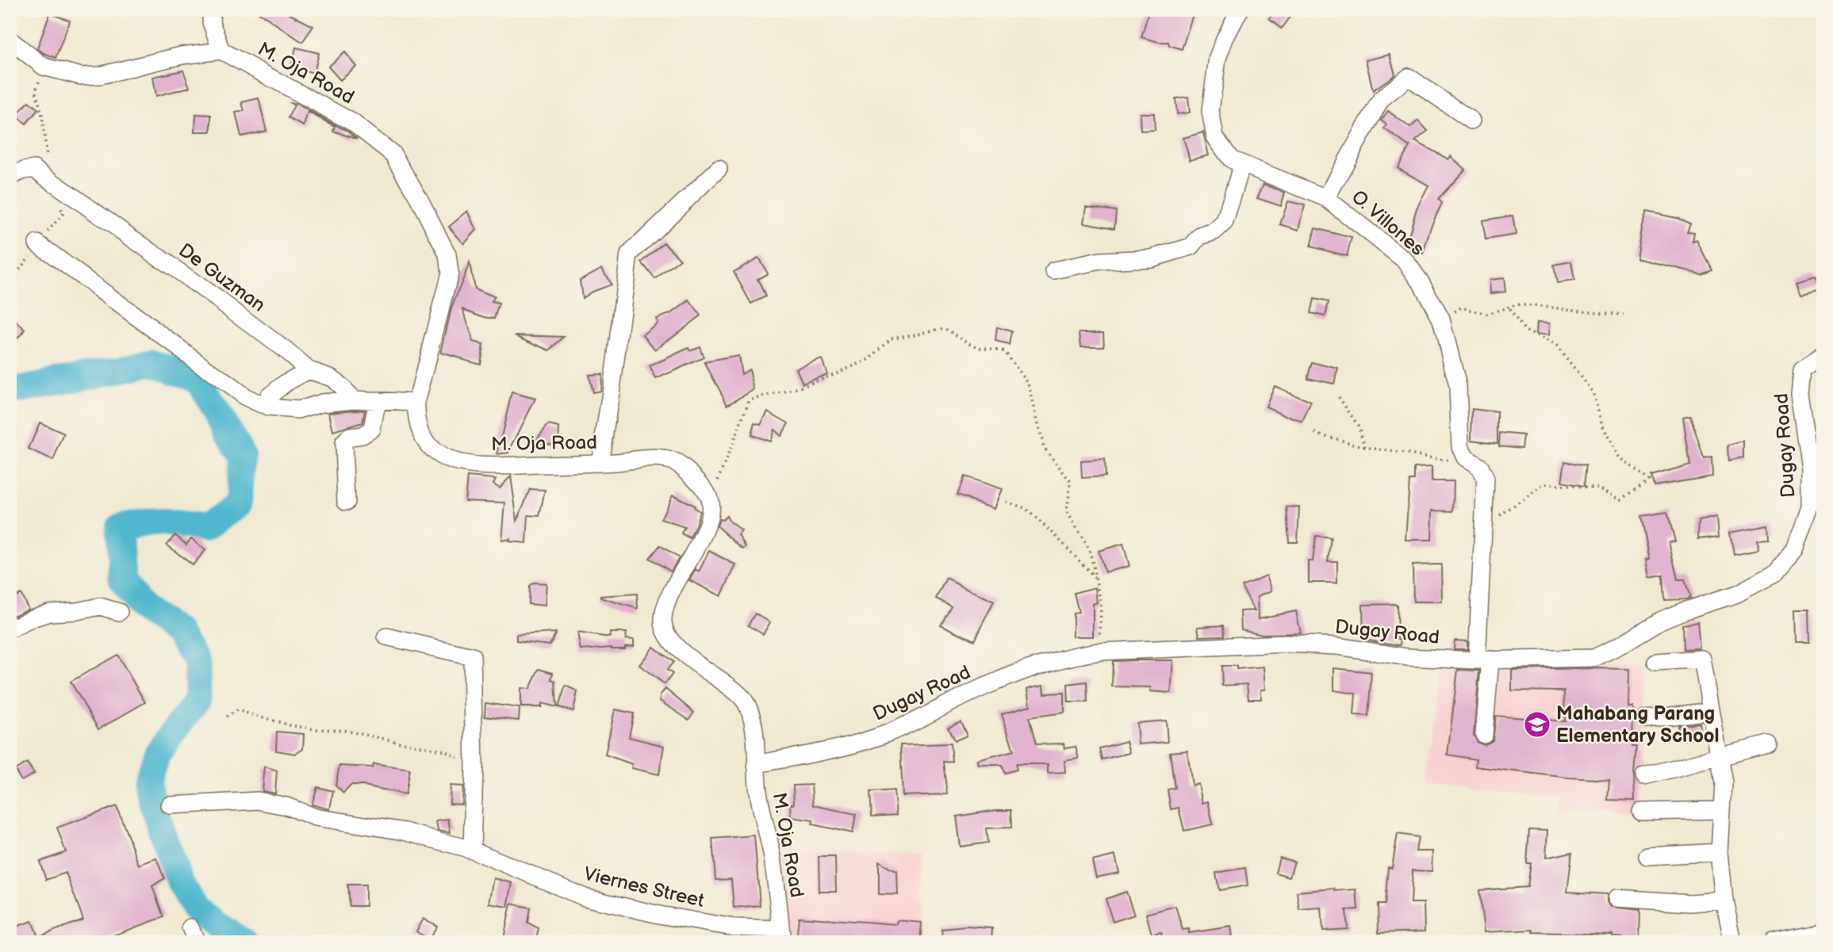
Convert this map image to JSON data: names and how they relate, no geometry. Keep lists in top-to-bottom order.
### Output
{
  "streets": {
    "street": [
      "M. Oja Road",
      "O. Villones",
      "De Guzman",
      "Dugay Road",
      "Viernes Street"
    ]
  },
  "crossings": [
    ["M. Oja Road", "Dugay Road"],
    ["M. Oja Road", "Viernes Street"],
    ["O. Villones", "Dugay Road"]
  ],
  "places": {
    "school or university": ["Mahabang Parang Elementary School"]
  }
}
